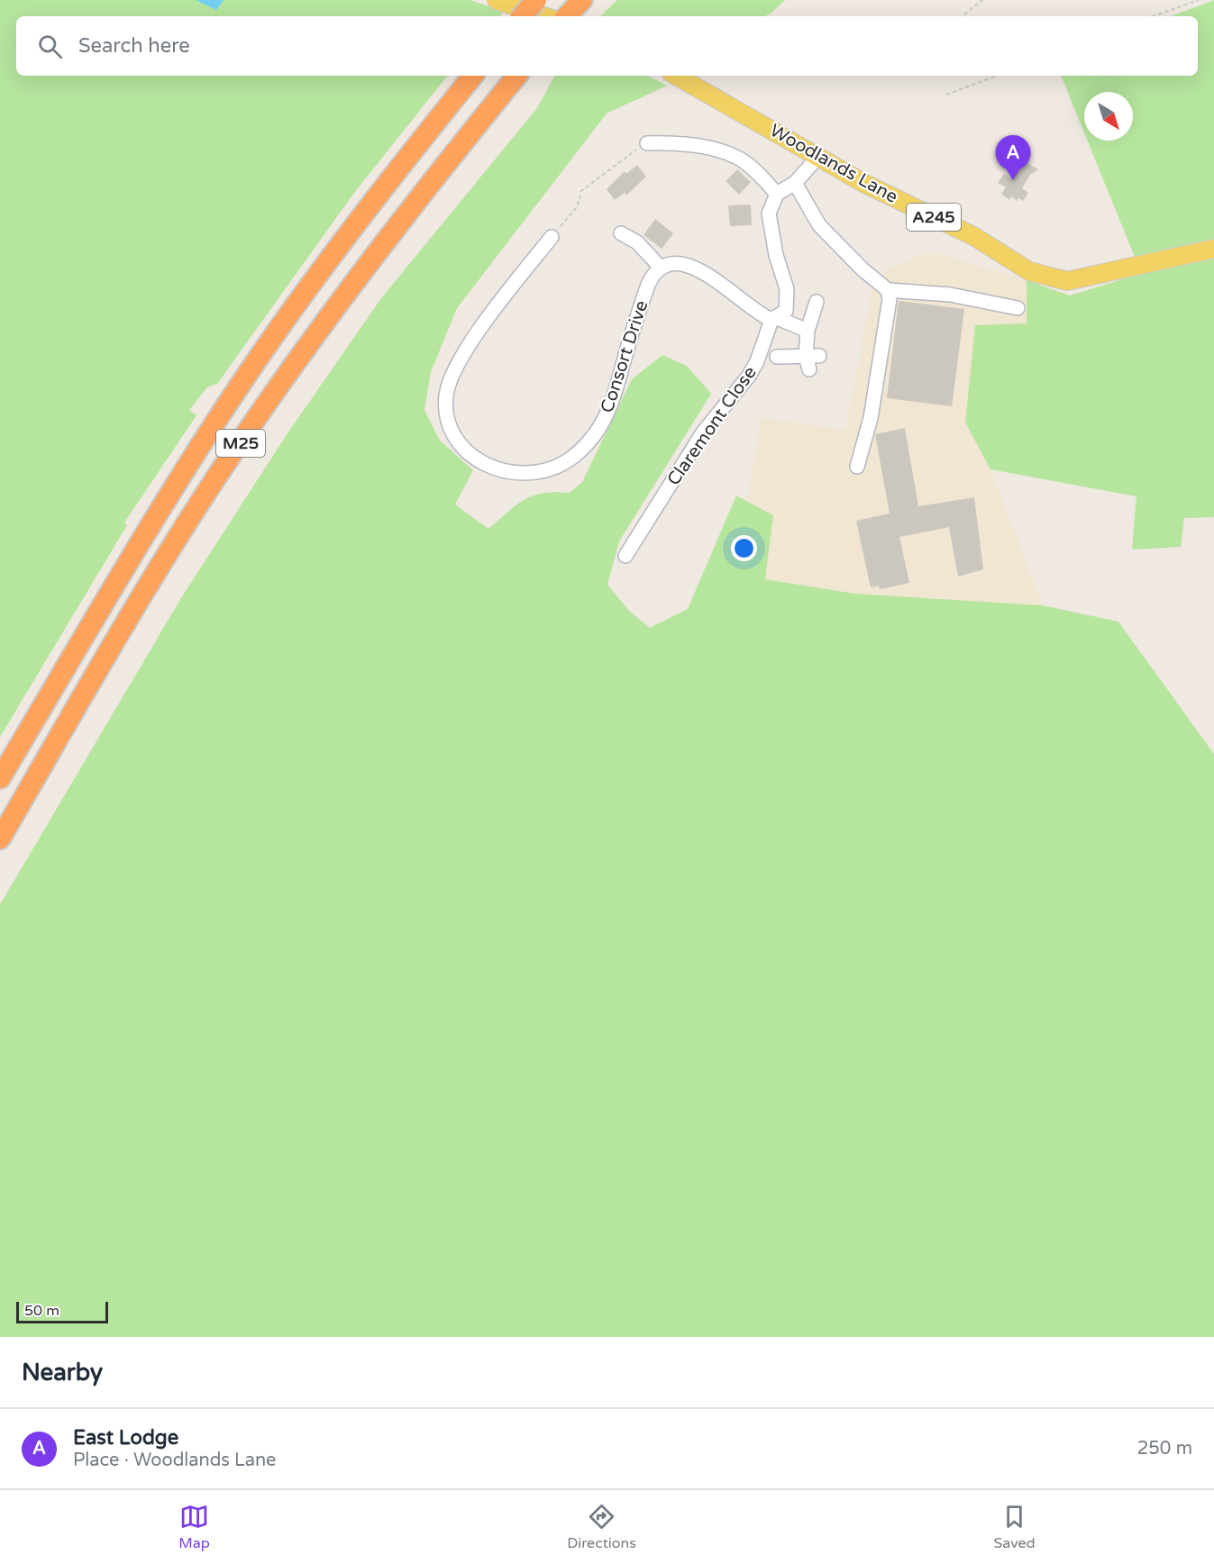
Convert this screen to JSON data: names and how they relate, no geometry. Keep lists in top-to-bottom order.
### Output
{
  "streets": {
    "highway": ["M25"],
    "main road": ["Woodlands Lane", "A245"],
    "street": ["Consort Drive", "Claremont Close"]
  },
  "scale_bar": "50 m",
  "north": "bottom right",
  "page": {
    "search": "Search here",
    "pins": "A",
    "scale": "50 m",
    "heading": "Nearby",
    "list": [
      {
        "mark": "A",
        "name": "East Lodge",
        "note": "Place · Woodlands Lane",
        "value": "250 m"
      }
    ],
    "nav": ["Map", "Directions", "Saved"]
  }
}
